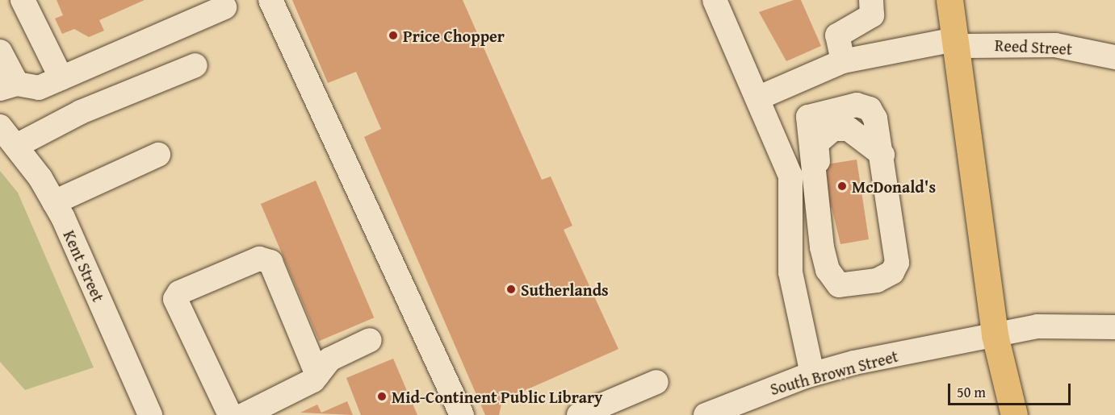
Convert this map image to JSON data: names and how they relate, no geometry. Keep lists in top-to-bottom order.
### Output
{
  "streets": {
    "street": ["Reed Street", "Kent Street", "South Brown Street"]
  },
  "places": [
    "Price Chopper",
    "McDonald's",
    "Sutherlands",
    "Mid-Continent Public Library"
  ],
  "scale_bar": "50 m"
}
